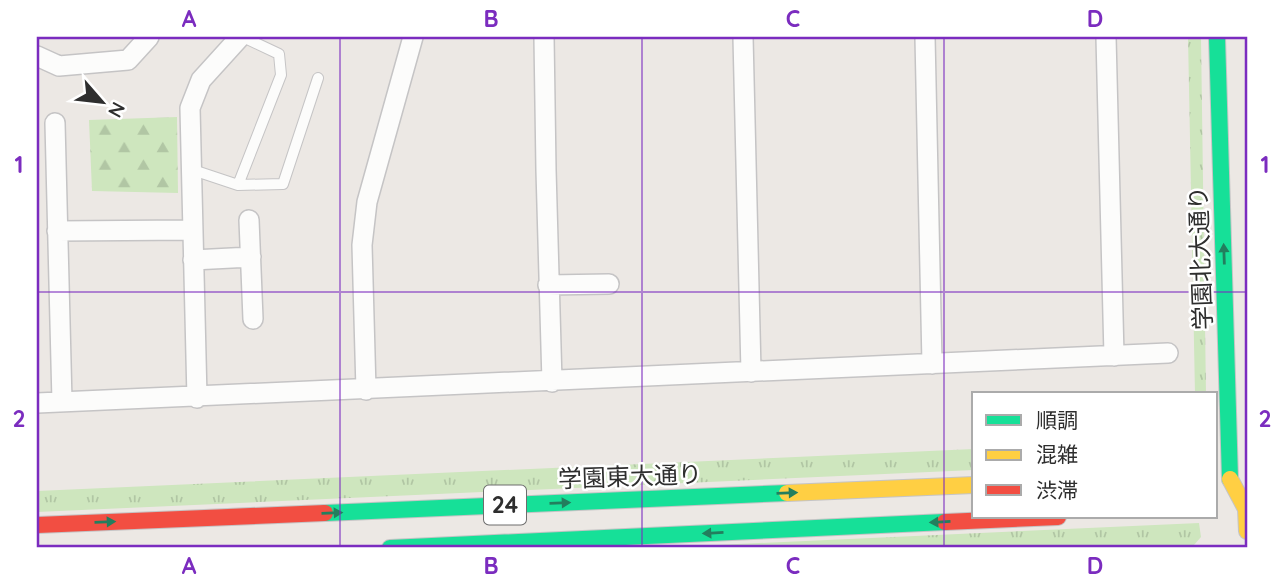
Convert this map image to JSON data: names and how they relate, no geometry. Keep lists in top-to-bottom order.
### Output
{
  "streets": {
    "main road": ["学園北大通り", "学園東大通り", "24"]
  },
  "one_way": ["学園北大通り"],
  "legend": ["順調", "混雑", "渋滞"],
  "north": "bottom right",
  "grid": {
    "columns": [
      "A",
      "B",
      "C",
      "D"
    ],
    "rows": ["1", "2"]
  }
}
